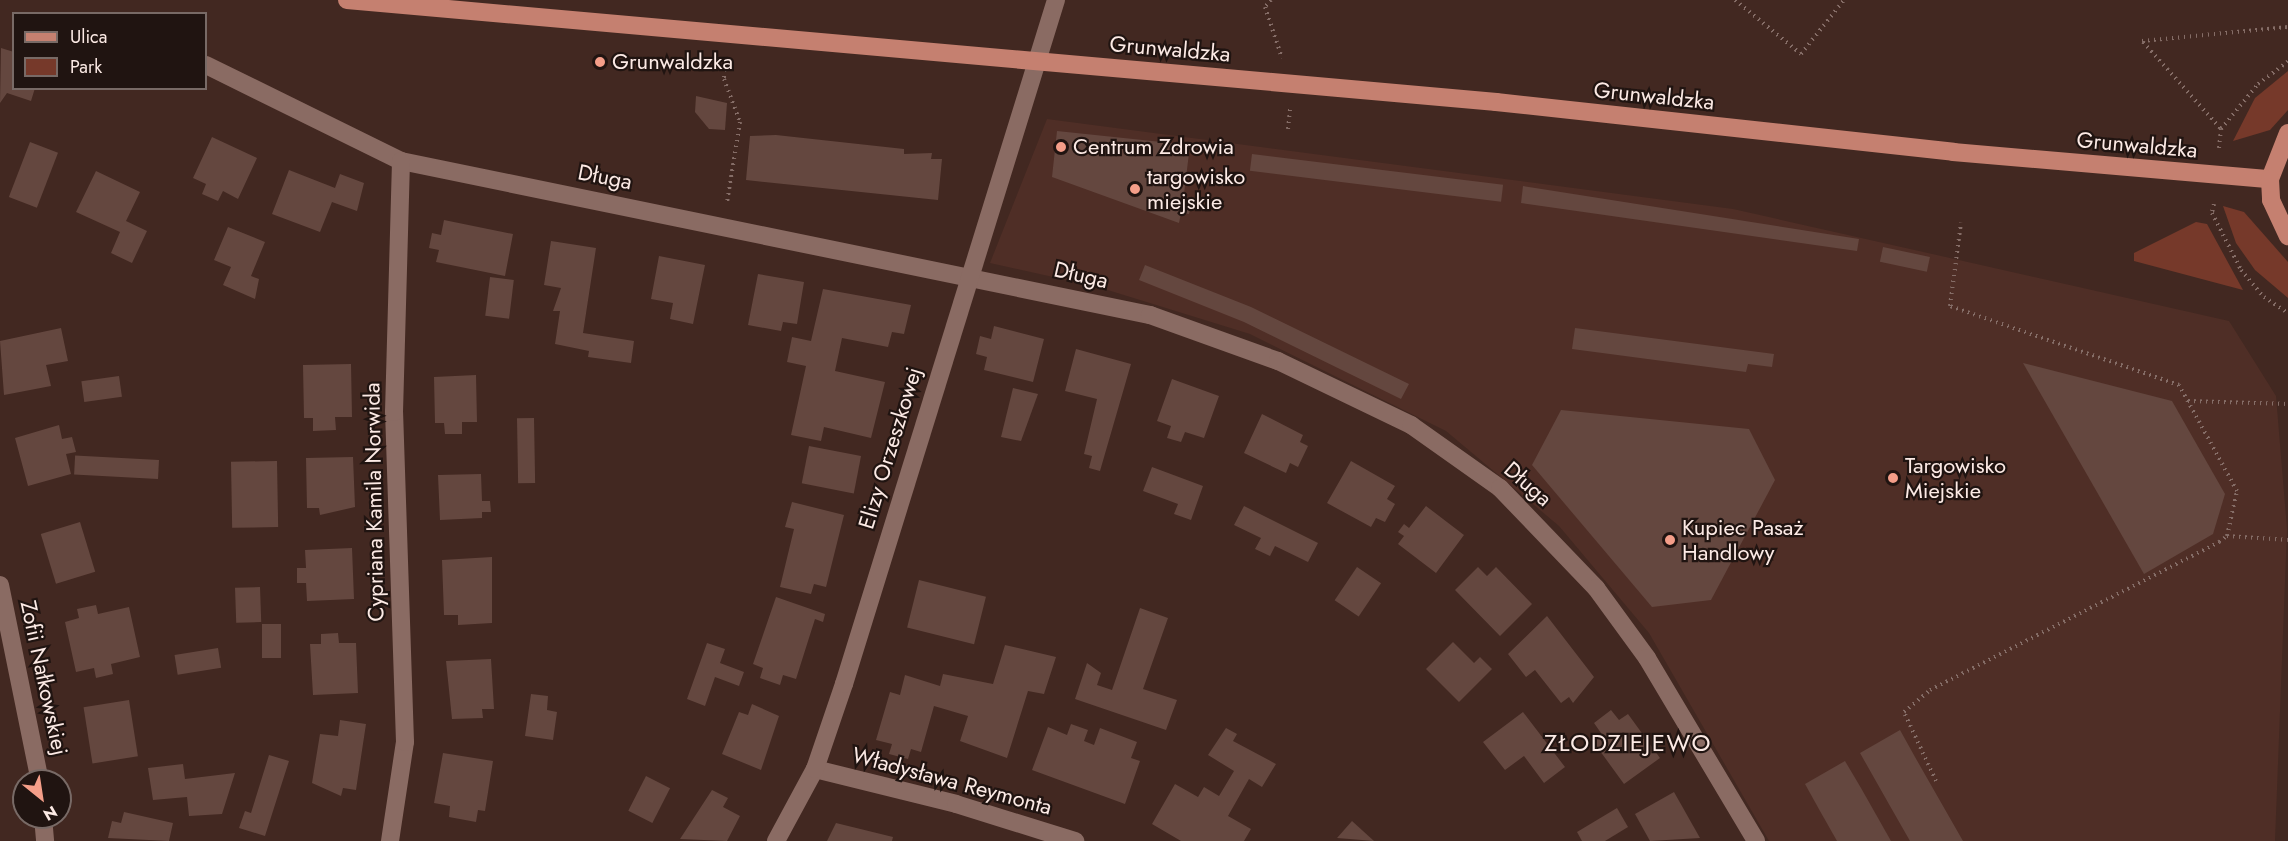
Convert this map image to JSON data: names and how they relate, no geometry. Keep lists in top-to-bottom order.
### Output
{
  "streets": {
    "main road": ["Grunwaldzka"],
    "street": [
      "Długa",
      "Elizy Orzeszkowej",
      "Cypriana Kamila Norwida",
      "Zofii Nałkowskiej",
      "Władysława Reymonta"
    ]
  },
  "crossings": [
    ["Grunwaldzka", "Elizy Orzeszkowej"],
    ["Długa", "Elizy Orzeszkowej"],
    ["Długa", "Cypriana Kamila Norwida"],
    ["Elizy Orzeszkowej", "Władysława Reymonta"]
  ],
  "districts": ["ZŁODZIEJEWO"],
  "places": [
    "Grunwaldzka",
    "Centrum Zdrowia",
    "targowisko miejskie",
    "Targowisko Miejskie",
    "Kupiec Pasaż Handlowy"
  ],
  "legend": ["Ulica", "Park"],
  "north": "bottom right"
}
